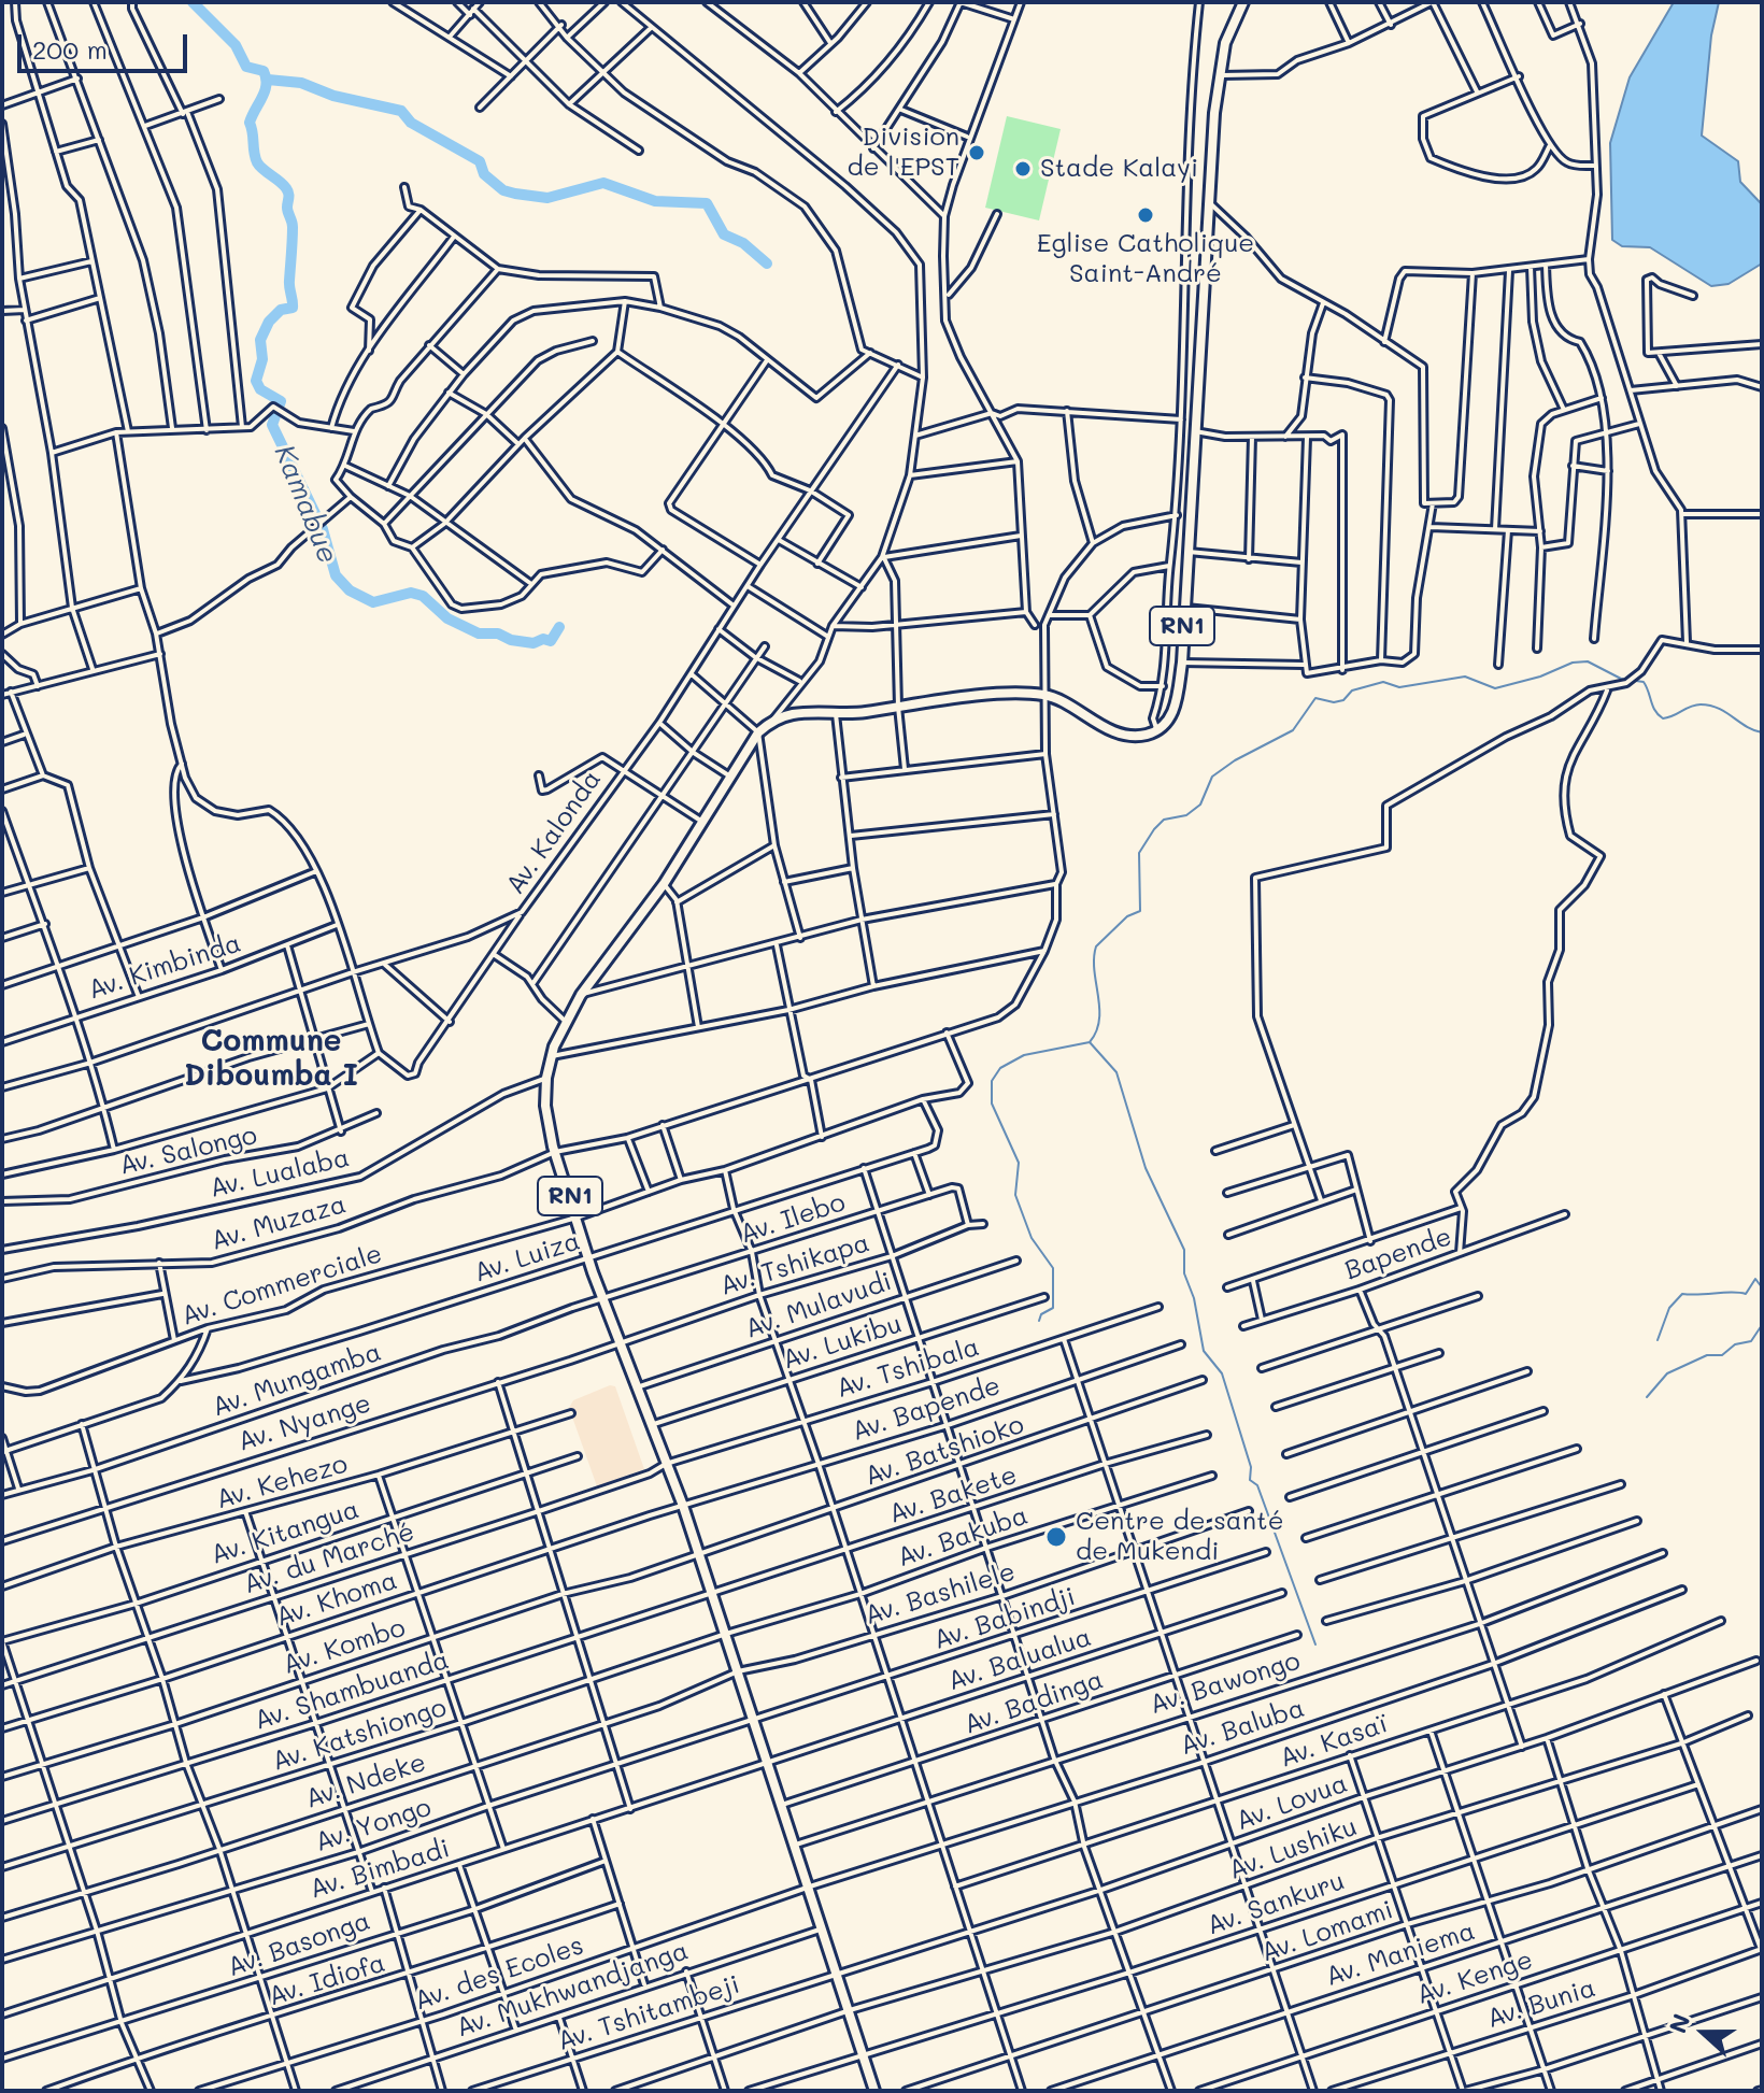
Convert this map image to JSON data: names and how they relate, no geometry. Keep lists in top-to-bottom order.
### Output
{
  "streets": {
    "highway": ["RN1"],
    "street": [
      "Av. Kalonda",
      "Av. Kimbinda",
      "Av. Salongo",
      "Av. Lualaba",
      "Av. Ilebo",
      "Av. Muzaza",
      "Bapende",
      "Av. Luiza",
      "Av. Tshikapa",
      "Av. Commerciale",
      "Av. Mulavudi",
      "Av. Lukibu",
      "Av. Tshibala",
      "Av. Mungamba",
      "Av. Bapende",
      "Av. Nyange",
      "Av. Batshioko",
      "Av. Kehezo",
      "Av. Bakete",
      "Av. Kitangua",
      "Av. Bakuba",
      "Av. du Marché",
      "Av. Bashilele",
      "Av. Khoma",
      "Av. Babindji",
      "Av. Kombo",
      "Av. Balualua",
      "Av. Bawongo",
      "Av. Shambuanda",
      "Av. Badinga",
      "Av. Baluba",
      "Av. Katshiongo",
      "Av. Kasaï",
      "Av. Ndeke",
      "Av. Lovua",
      "Av. Yongo",
      "Av. Lushiku",
      "Av. Bimbadi",
      "Av. Sankuru",
      "Av. Lomami",
      "Av. Basonga",
      "Av. Maniema",
      "Av. des Ecoles",
      "Av. Kenge",
      "Av. Idiofa",
      "Av. Mukhwandjanga",
      "Av. Bunia",
      "Av. Tshitambeji"
    ]
  },
  "crossings": [
    ["RN1", "Av. Lualaba"],
    ["RN1", "Av. Ilebo"],
    ["RN1", "Av. Muzaza"],
    ["RN1", "Av. Luiza"],
    ["RN1", "Av. Tshikapa"],
    ["RN1", "Av. Commerciale"],
    ["RN1", "Av. Mulavudi"],
    ["RN1", "Av. Lukibu"],
    ["RN1", "Av. Tshibala"],
    ["RN1", "Av. Mungamba"],
    ["RN1", "Av. Bapende"],
    ["RN1", "Av. Nyange"],
    ["RN1", "Av. Batshioko"],
    ["RN1", "Av. Bakete"],
    ["RN1", "Av. Bakuba"],
    ["RN1", "Av. du Marché"],
    ["RN1", "Av. Bashilele"],
    ["RN1", "Av. Khoma"],
    ["RN1", "Av. Babindji"],
    ["RN1", "Av. Kombo"],
    ["RN1", "Av. Balualua"],
    ["RN1", "Av. Bawongo"],
    ["RN1", "Av. Shambuanda"],
    ["RN1", "Av. Badinga"],
    ["RN1", "Av. Baluba"],
    ["RN1", "Av. Katshiongo"],
    ["RN1", "Av. Ndeke"],
    ["RN1", "Av. Lovua"],
    ["RN1", "Av. Yongo"],
    ["RN1", "Av. Lushiku"],
    ["RN1", "Av. Bimbadi"],
    ["RN1", "Av. Sankuru"],
    ["RN1", "Av. des Ecoles"],
    ["RN1", "Av. Mukhwandjanga"],
    ["RN1", "Av. Tshitambeji"],
    ["Av. Ilebo", "Av. Tshikapa"],
    ["Av. Ilebo", "Av. Mungamba"],
    ["Av. Muzaza", "Av. Commerciale"],
    ["Av. Tshikapa", "Av. Nyange"],
    ["Av. Tshibala", "Av. du Marché"],
    ["Av. Bapende", "Av. Khoma"],
    ["Av. Batshioko", "Av. Kombo"],
    ["Av. Bakete", "Av. Shambuanda"],
    ["Av. Bakuba", "Av. Katshiongo"],
    ["Av. Bashilele", "Av. Ndeke"],
    ["Av. Babindji", "Av. Yongo"],
    ["Av. Balualua", "Av. Bimbadi"],
    ["Av. Baluba", "Av. des Ecoles"],
    ["Av. Lovua", "Av. Tshitambeji"]
  ],
  "districts": ["Commune Diboumba I"],
  "water": ["Kamabue"],
  "places": [
    "Division de l'EPST",
    "Stade Kalayi",
    "Eglise Catholique Saint-André",
    "Centre de santé de Mukendi"
  ],
  "scale_bar": "200 m",
  "north": "left"
}
